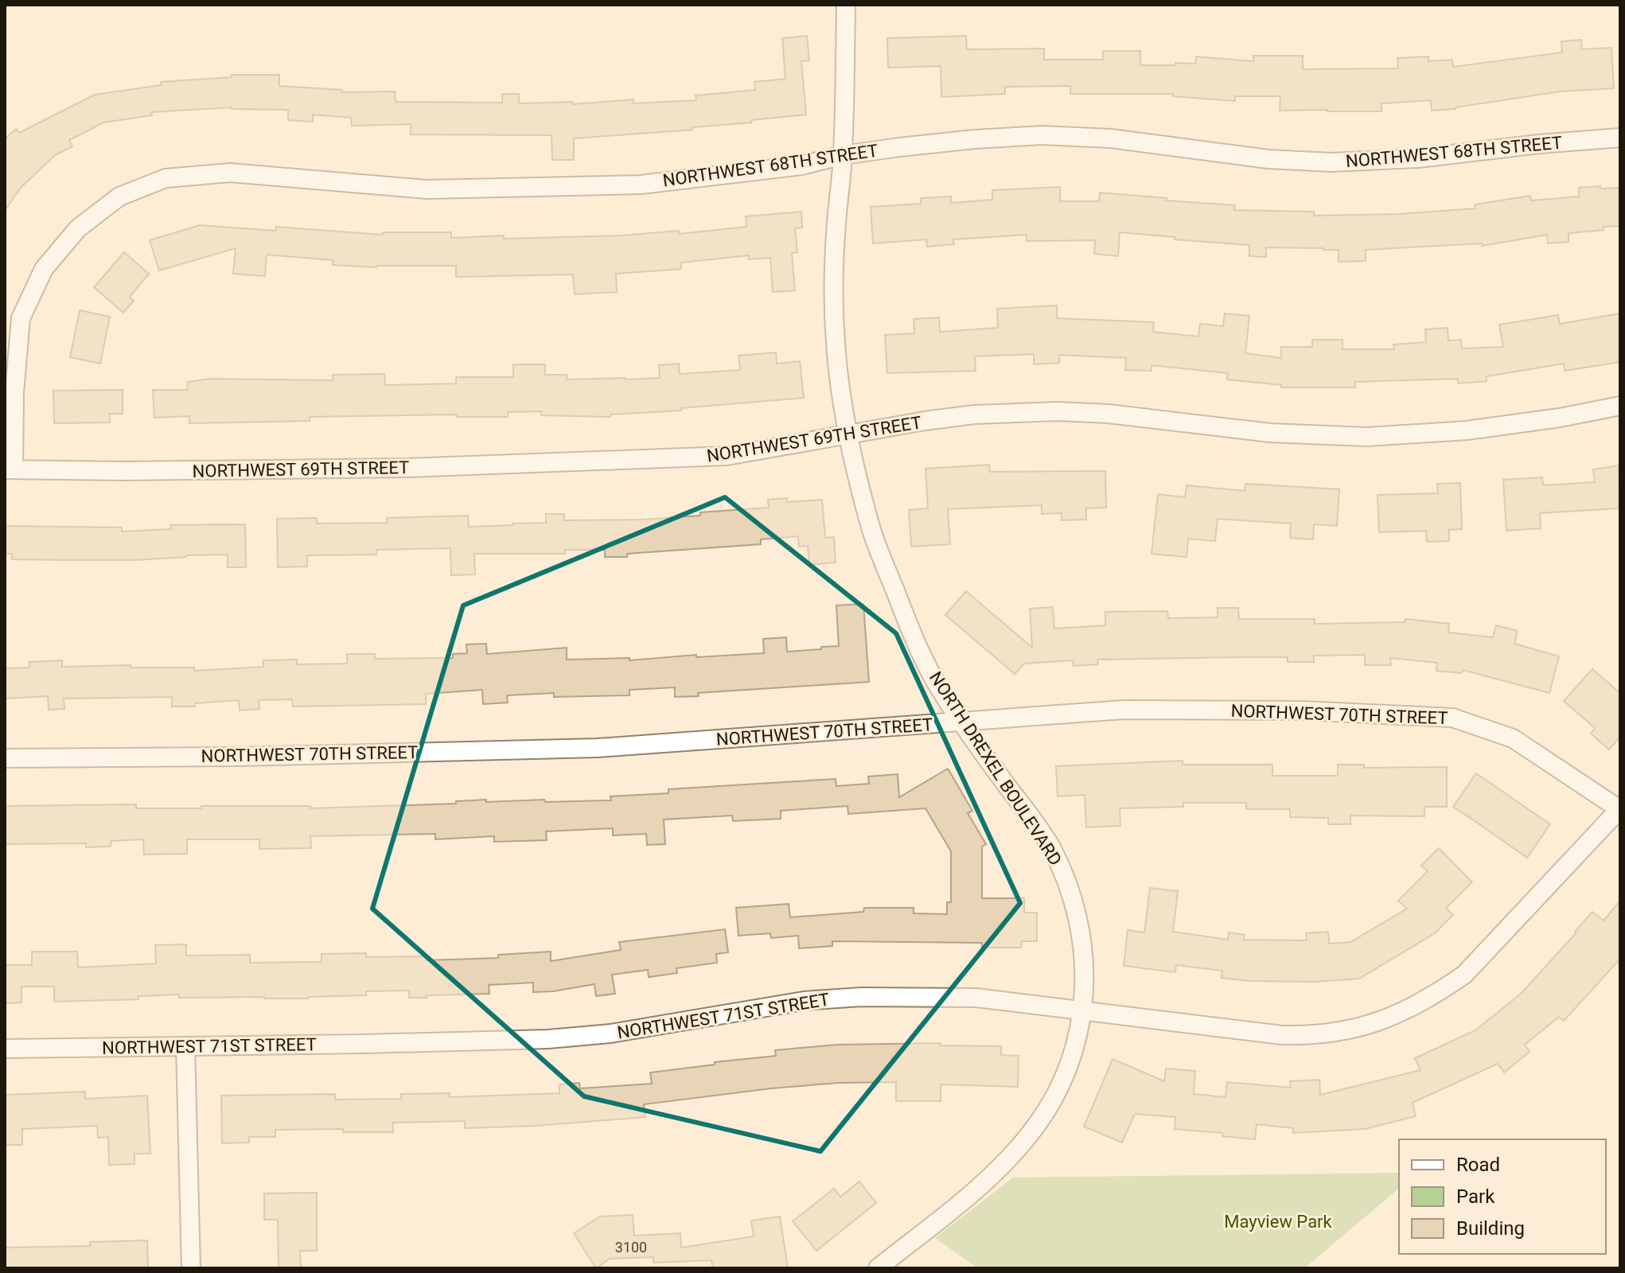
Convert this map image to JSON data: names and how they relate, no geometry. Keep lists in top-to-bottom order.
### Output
{
  "streets": {
    "street": [
      "NORTHWEST 68TH STREET",
      "NORTHWEST 69TH STREET",
      "NORTHWEST 70TH STREET",
      "NORTH DREXEL BOULEVARD",
      "NORTHWEST 71ST STREET"
    ]
  },
  "crossings": [
    ["NORTHWEST 68TH STREET", "NORTHWEST 69TH STREET"],
    ["NORTHWEST 68TH STREET", "NORTH DREXEL BOULEVARD"],
    ["NORTHWEST 69TH STREET", "NORTH DREXEL BOULEVARD"],
    ["NORTHWEST 70TH STREET", "NORTH DREXEL BOULEVARD"],
    ["NORTHWEST 70TH STREET", "NORTHWEST 71ST STREET"],
    ["NORTH DREXEL BOULEVARD", "NORTHWEST 71ST STREET"]
  ],
  "parks": ["Mayview Park"],
  "house_numbers": ["3100"],
  "legend": ["Road", "Park", "Building"]
}
